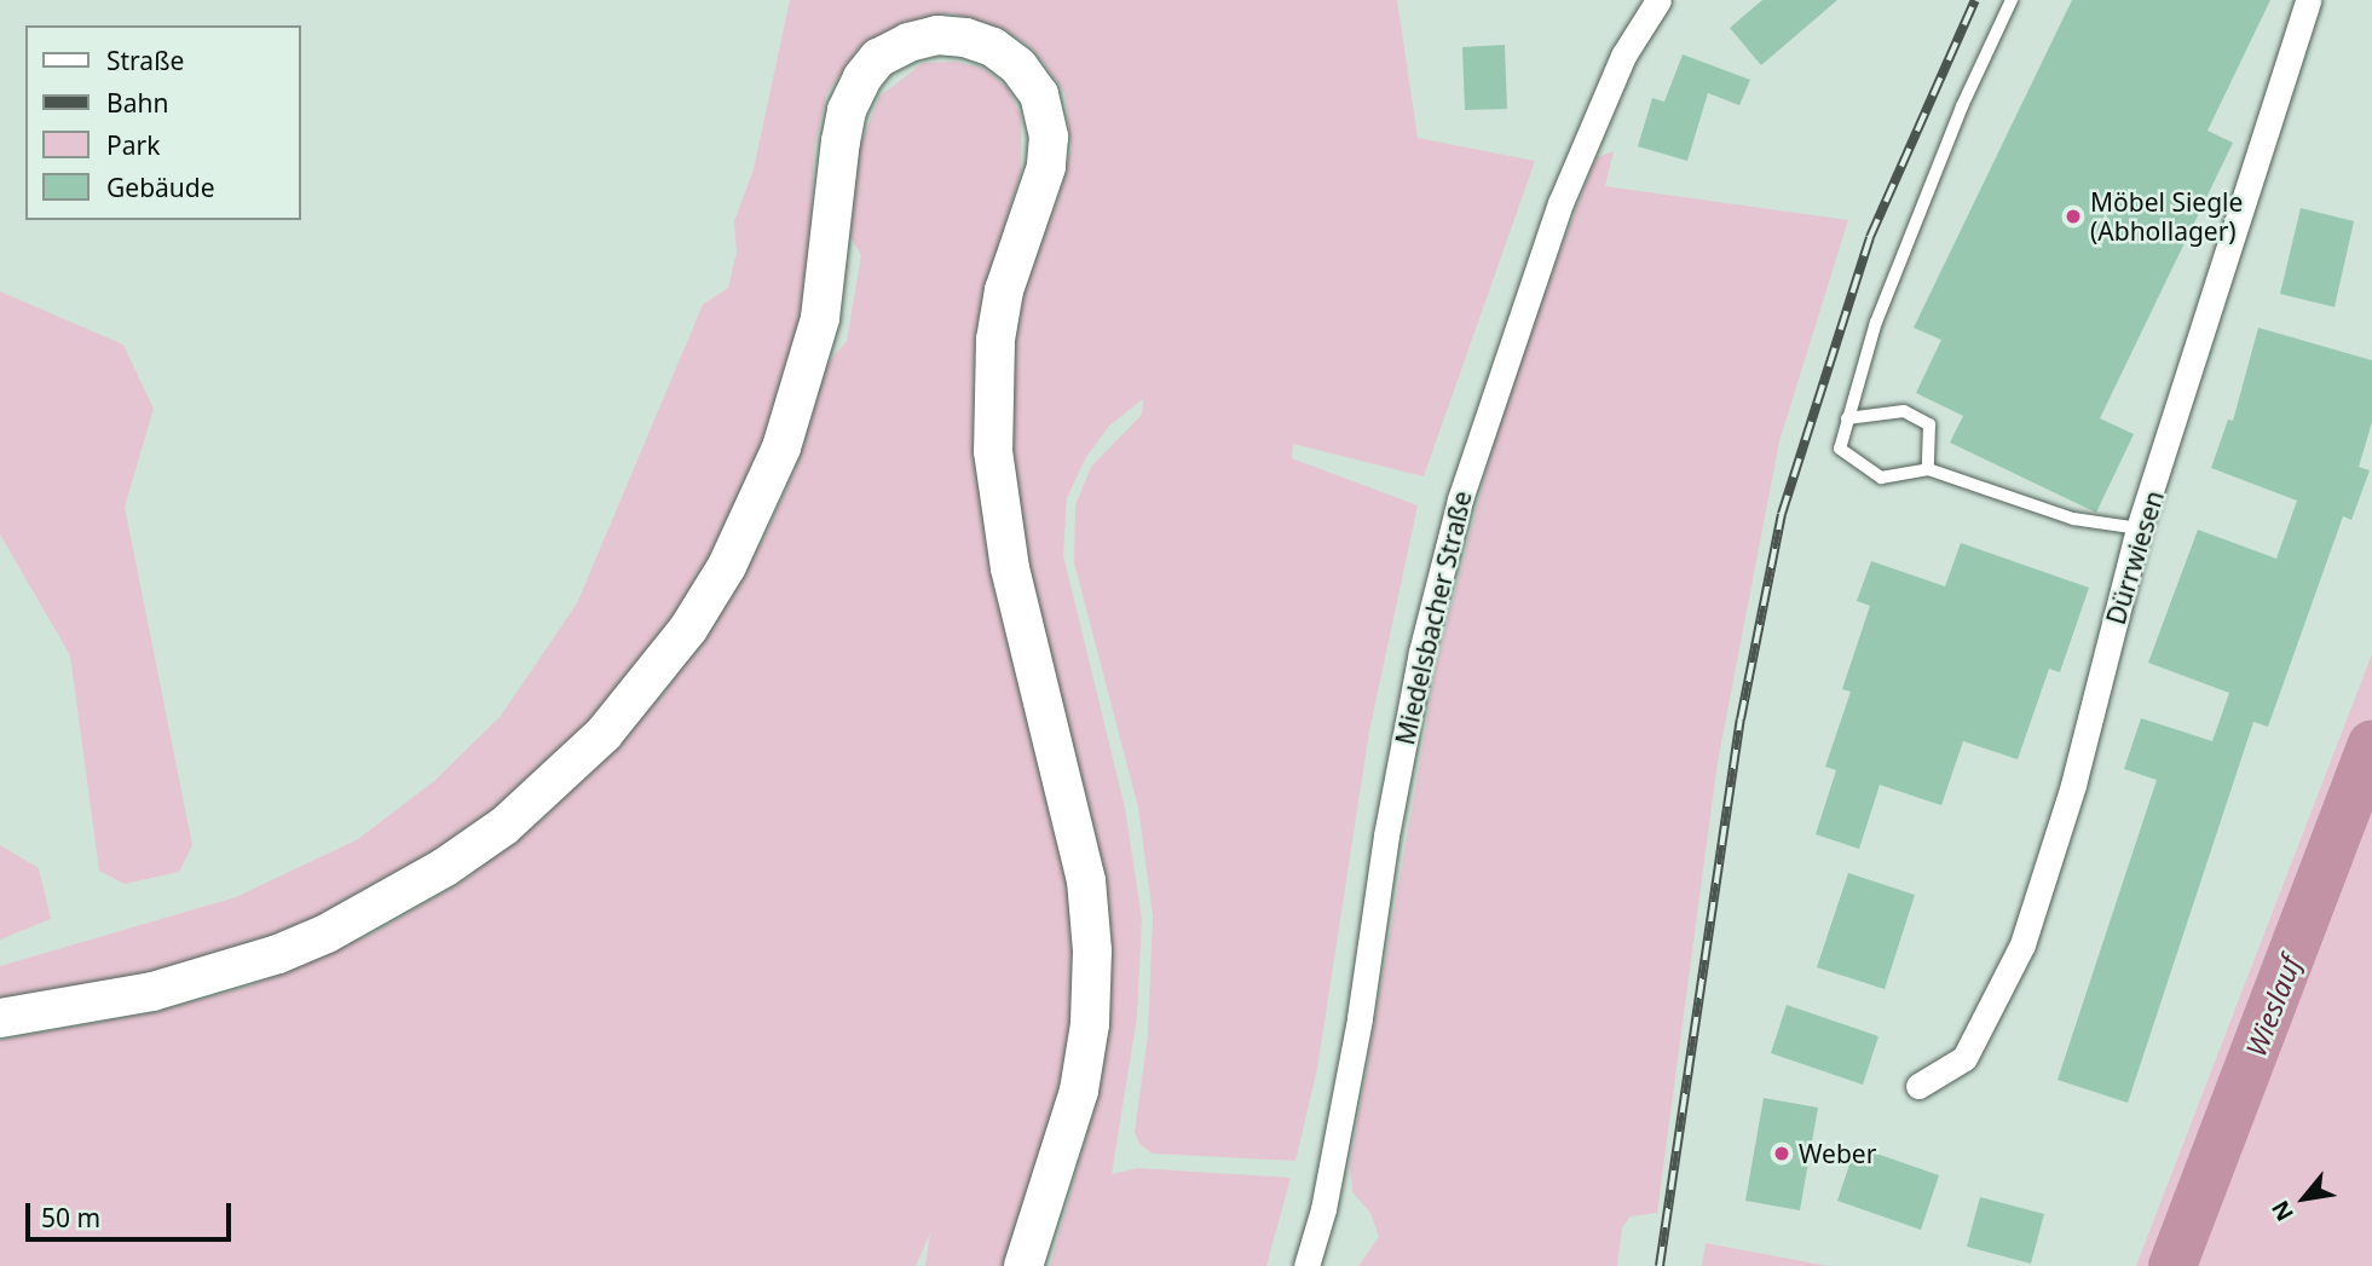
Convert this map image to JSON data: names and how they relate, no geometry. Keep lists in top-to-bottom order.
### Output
{
  "streets": {
    "street": ["Dürrwiesen", "Miedelsbacher Straße"]
  },
  "water": ["Wieslauf"],
  "places": ["Möbel Siegle (Abhollager)", "Weber"],
  "legend": [
    "Straße",
    "Bahn",
    "Park",
    "Gebäude"
  ],
  "scale_bar": "50 m",
  "north": "bottom left"
}
